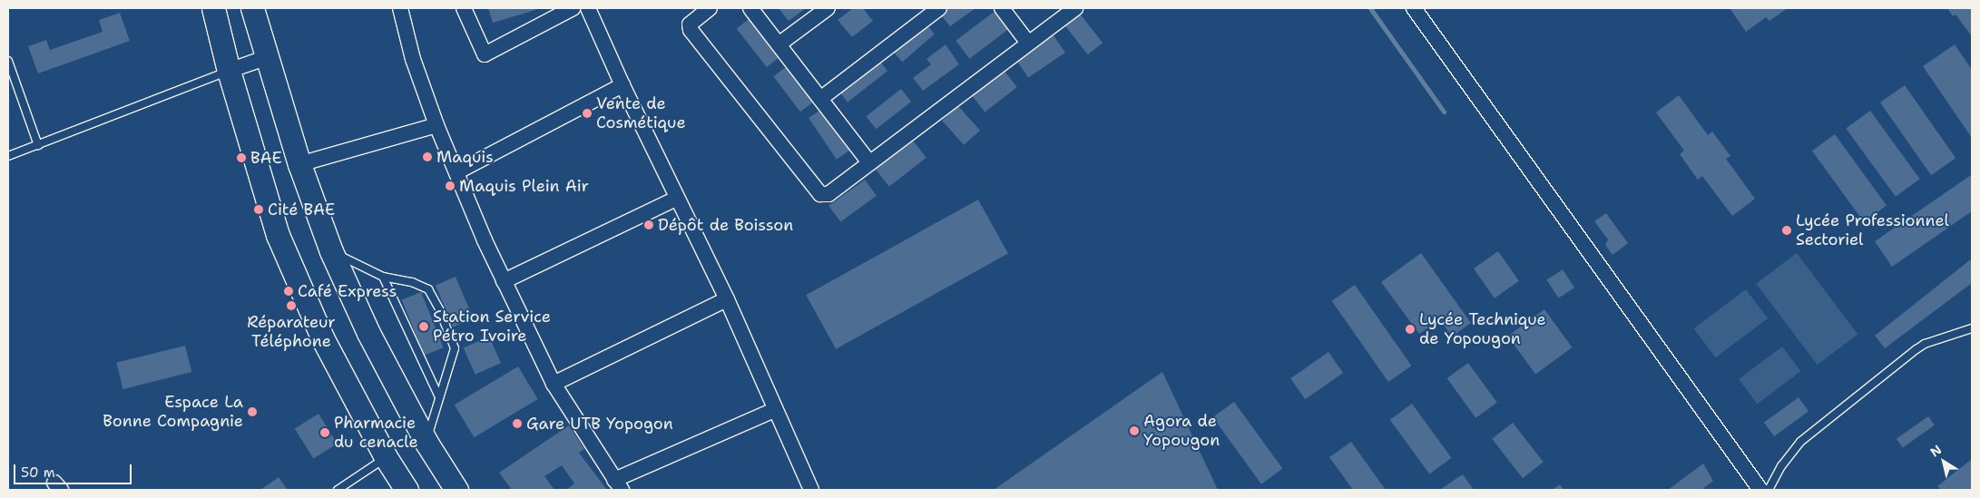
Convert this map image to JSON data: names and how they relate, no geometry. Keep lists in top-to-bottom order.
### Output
{
  "places": [
    "Vente de Cosmétique",
    "Maquis",
    "BAE",
    "Maquis Plein Air",
    "Cité BAE",
    "Dépôt de Boisson",
    "Lycée Professionnel Sectoriel",
    "Café Express",
    "Réparateur Téléphone",
    "Station Service Pétro Ivoire",
    "Lycée Technique de Yopougon",
    "Espace La Bonne Compagnie",
    "Gare UTB Yopogon",
    "Agora de Yopougon",
    "Pharmacie du cenacle"
  ],
  "scale_bar": "50 m",
  "north": "top left"
}
